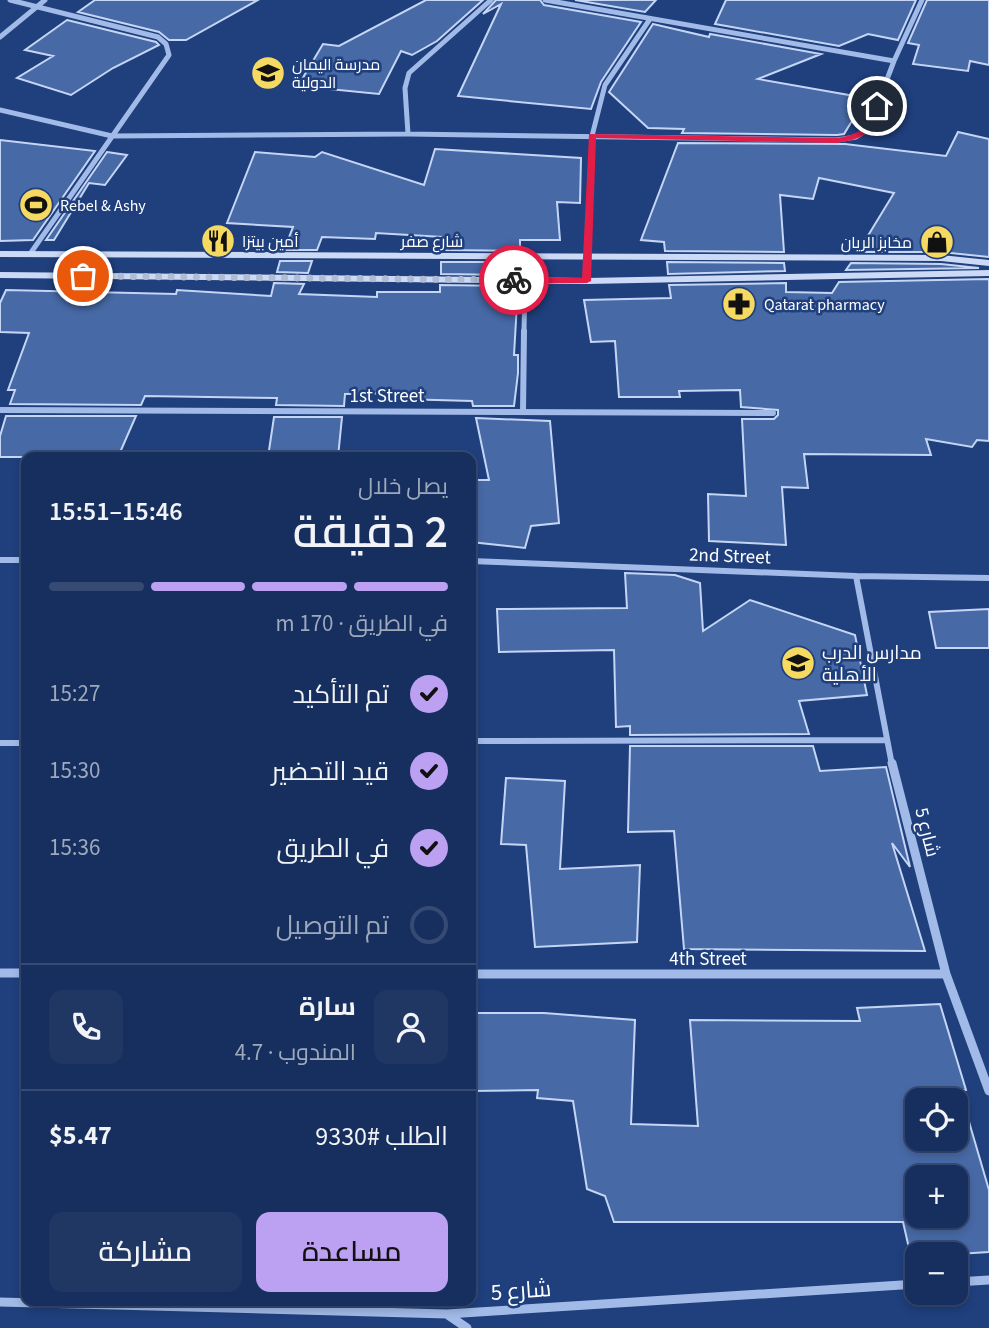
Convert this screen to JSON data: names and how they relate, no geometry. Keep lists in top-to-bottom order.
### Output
{
  "streets": {
    "street": [
      "شارع صفر",
      "1st Street",
      "2nd Street",
      "شارع 5",
      "4th Street"
    ]
  },
  "crossings": [
    ["2nd Street", "شارع 5"],
    ["شارع 5", "4th Street"]
  ],
  "places": {
    "school or university": ["مدرسة اليمان الدولية", "مدارس الدرب الأهلية"],
    "sports": ["Rebel & Ashy"],
    "restaurant": ["أمين بيتزا"],
    "shop": ["مخابز الريان"],
    "pharmacy": ["Qatarat pharmacy"]
  },
  "page": {
    "heading": ["2 دقيقة", "يصل خلال", "15:46–15:51"],
    "panel": [
      "سارة",
      "المندوب · 4.7",
      "الطلب #9330",
      "$5.47"
    ],
    "bar": "في الطريق · 170 m",
    "list": [
      ["تم التأكيد", "15:27"],
      ["قيد التحضير", "15:30"],
      ["في الطريق", "15:36"],
      "تم التوصيل"
    ],
    "map_buttons": ["+", "−"],
    "buttons": ["مساعدة", "مشاركة"]
  }
}
